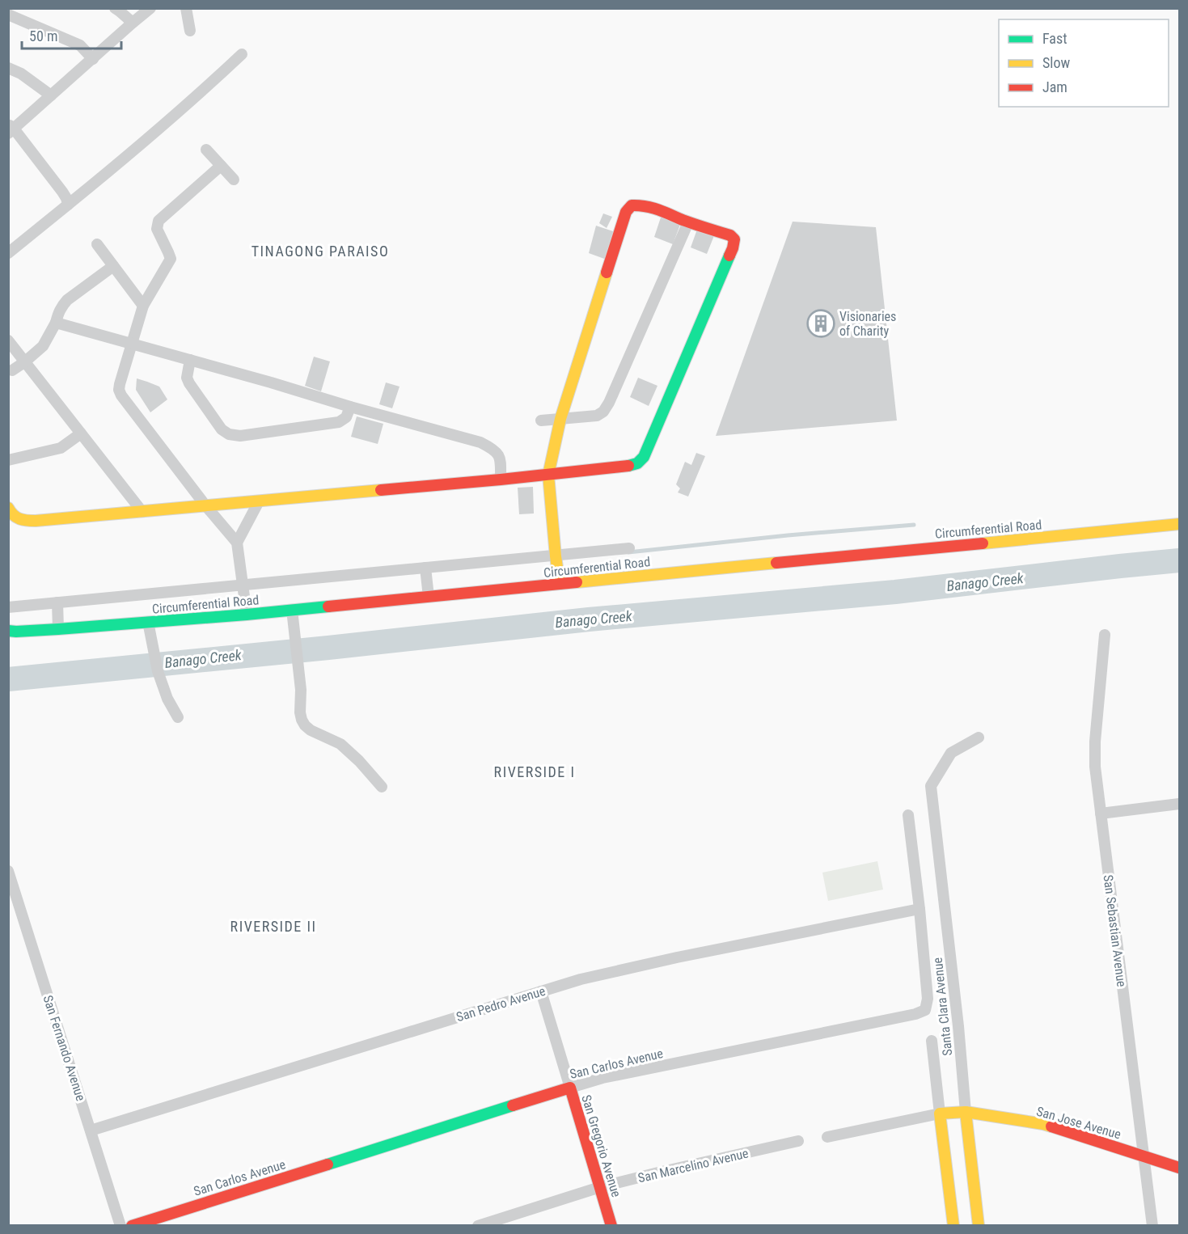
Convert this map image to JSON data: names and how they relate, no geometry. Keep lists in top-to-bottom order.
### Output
{
  "streets": {
    "street": [
      "Circumferential Road",
      "San Sebastian Avenue",
      "San Pedro Avenue",
      "Santa Clara Avenue",
      "San Fernando Avenue",
      "San Carlos Avenue",
      "San Jose Avenue",
      "San Gregorio Avenue",
      "San Marcelino Avenue"
    ]
  },
  "crossings": [
    ["San Sebastian Avenue", "San Jose Avenue"],
    ["San Pedro Avenue", "San Fernando Avenue"],
    ["San Pedro Avenue", "San Carlos Avenue"],
    ["San Pedro Avenue", "San Gregorio Avenue"],
    ["Santa Clara Avenue", "San Jose Avenue"],
    ["San Carlos Avenue", "San Gregorio Avenue"],
    ["San Gregorio Avenue", "San Marcelino Avenue"]
  ],
  "districts": ["TINAGONG PARAISO", "RIVERSIDE I", "RIVERSIDE II"],
  "water": ["Banago Creek"],
  "places": {
    "building": ["Visionaries of Charity"]
  },
  "legend": ["Fast", "Slow", "Jam"],
  "scale_bar": "50 m"
}
